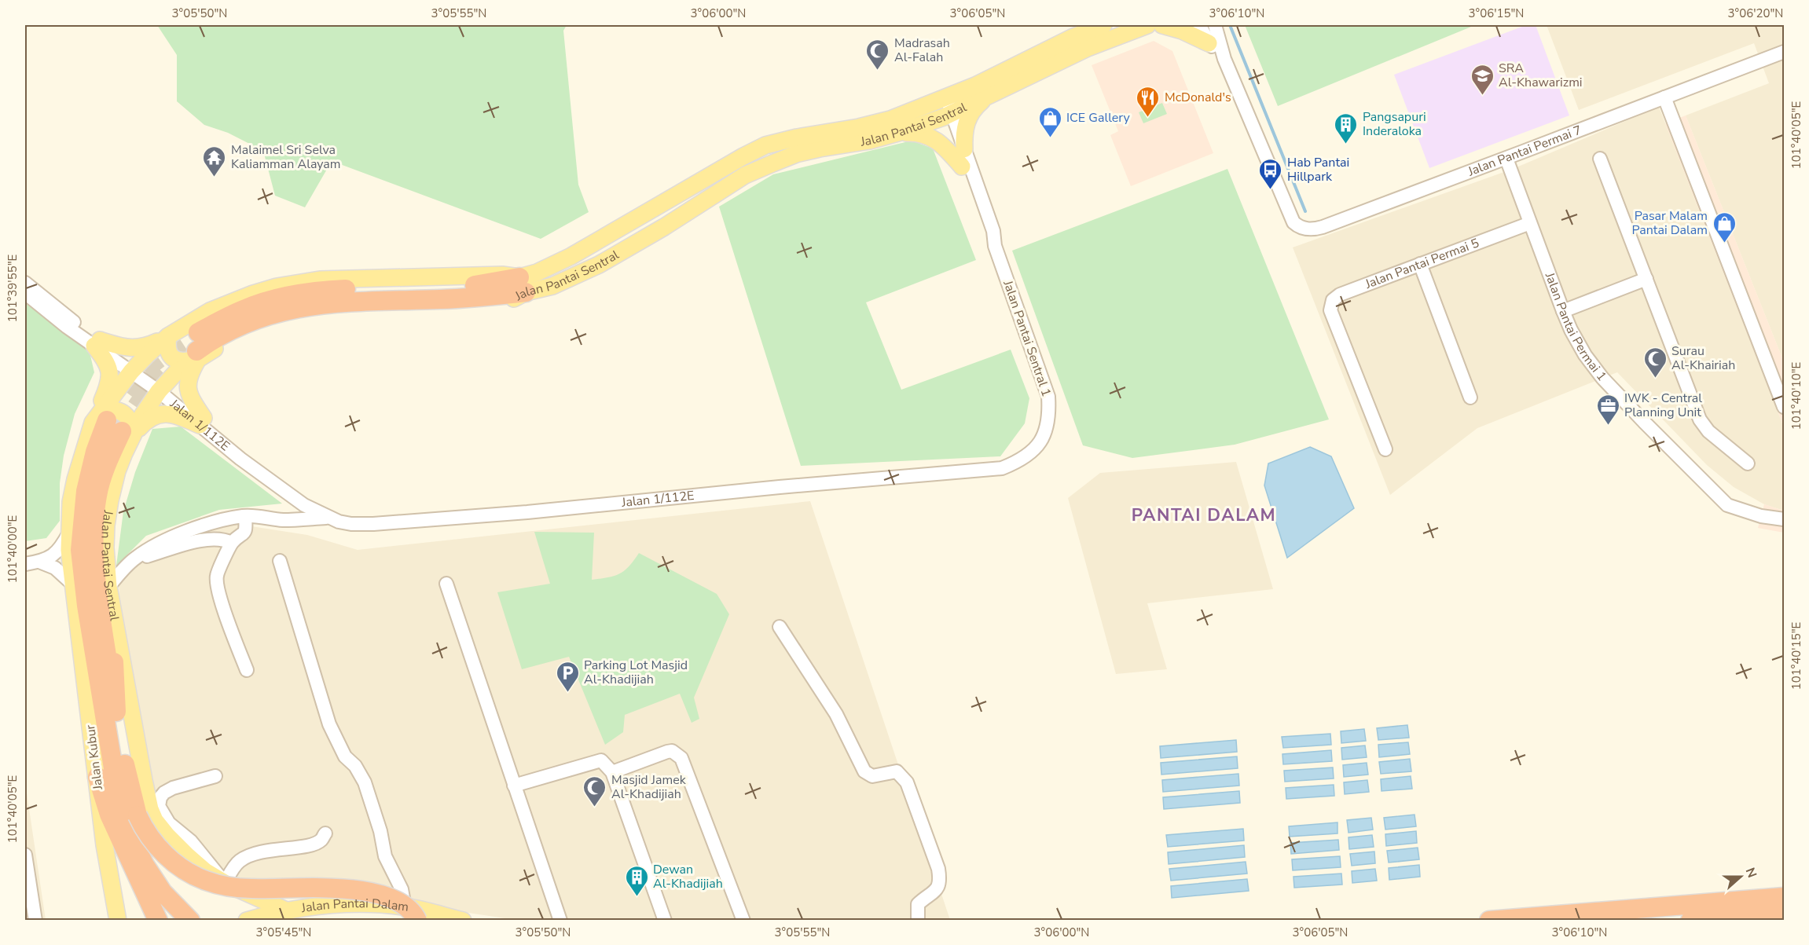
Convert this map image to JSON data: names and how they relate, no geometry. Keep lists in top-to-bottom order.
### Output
{
  "streets": {
    "main road": ["Jalan Pantai Sentral", "Jalan Kubur", "Jalan Pantai Dalam"],
    "street": [
      "Jalan Pantai Permai 7",
      "Jalan Pantai Permai 5",
      "Jalan Pantai Permai 1",
      "Jalan Pantai Sentral 1",
      "Jalan 1/112E"
    ]
  },
  "crossings": [
    ["Jalan Pantai Sentral", "Jalan Pantai Sentral 1"],
    ["Jalan Pantai Sentral", "Jalan 1/112E"],
    ["Jalan Pantai Sentral", "Jalan Kubur"],
    ["Jalan Pantai Sentral", "Jalan Pantai Dalam"],
    ["Jalan Pantai Permai 7", "Jalan Pantai Permai 1"],
    ["Jalan Pantai Permai 5", "Jalan Pantai Permai 1"],
    ["Jalan Pantai Sentral 1", "Jalan 1/112E"]
  ],
  "districts": ["PANTAI DALAM"],
  "places": {
    "mosque": ["Madrasah Al-Falah", "Surau Al-Khairiah", "Masjid Jamek Al-Khadijiah"],
    "school or university": ["SRA Al-Khawarizmi"],
    "restaurant": ["McDonald's"],
    "shop": ["ICE Gallery", "Pasar Malam Pantai Dalam"],
    "building": ["Pangsapuri Inderaloka", "Dewan Al-Khadijiah"],
    "temple": ["Malaimel Sri Selva Kaliamman Alayam"],
    "bus stop": ["Hab Pantai Hillpark"],
    "office": ["IWK - Central Planning Unit"],
    "parking": ["Parking Lot Masjid Al-Khadijiah"]
  },
  "north": "right",
  "coordinates": [
    "3°05'50\"N",
    "3°05'55\"N",
    "3°06'00\"N",
    "3°06'05\"N",
    "3°06'10\"N",
    "3°06'15\"N",
    "3°06'20\"N",
    "101°40'05\"E",
    "101°39'55\"E",
    "101°40'10\"E",
    "101°40'00\"E",
    "101°40'15\"E",
    "3°05'45\"N"
  ]
}
